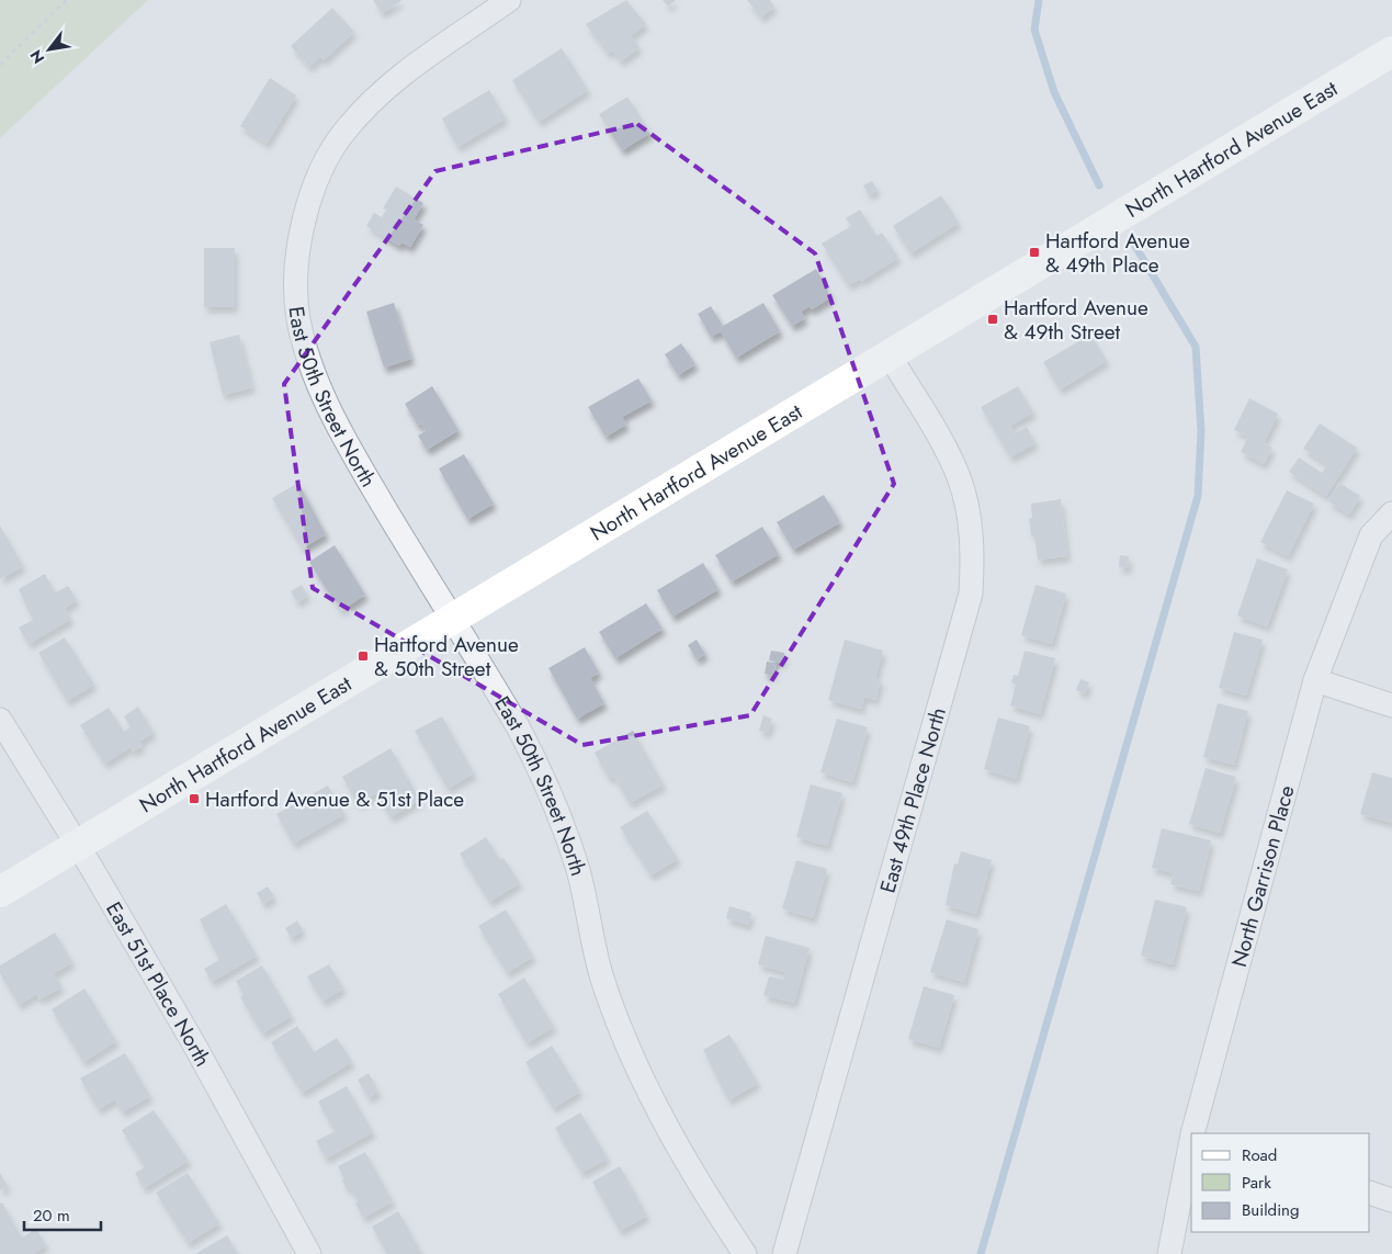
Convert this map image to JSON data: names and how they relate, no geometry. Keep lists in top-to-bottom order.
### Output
{
  "streets": {
    "street": [
      "North Hartford Avenue East",
      "East 50th Street North",
      "East 49th Place North",
      "North Garrison Place",
      "East 51st Place North"
    ]
  },
  "crossings": [
    ["North Hartford Avenue East", "East 50th Street North"],
    ["North Hartford Avenue East", "East 49th Place North"],
    ["North Hartford Avenue East", "East 51st Place North"]
  ],
  "places": {
    "transit": [
      "Hartford Avenue & 49th Place",
      "Hartford Avenue & 49th Street",
      "Hartford Avenue & 50th Street",
      "Hartford Avenue & 51st Place"
    ]
  },
  "legend": ["Road", "Park", "Building"],
  "scale_bar": "20 m",
  "north": "bottom left"
}
